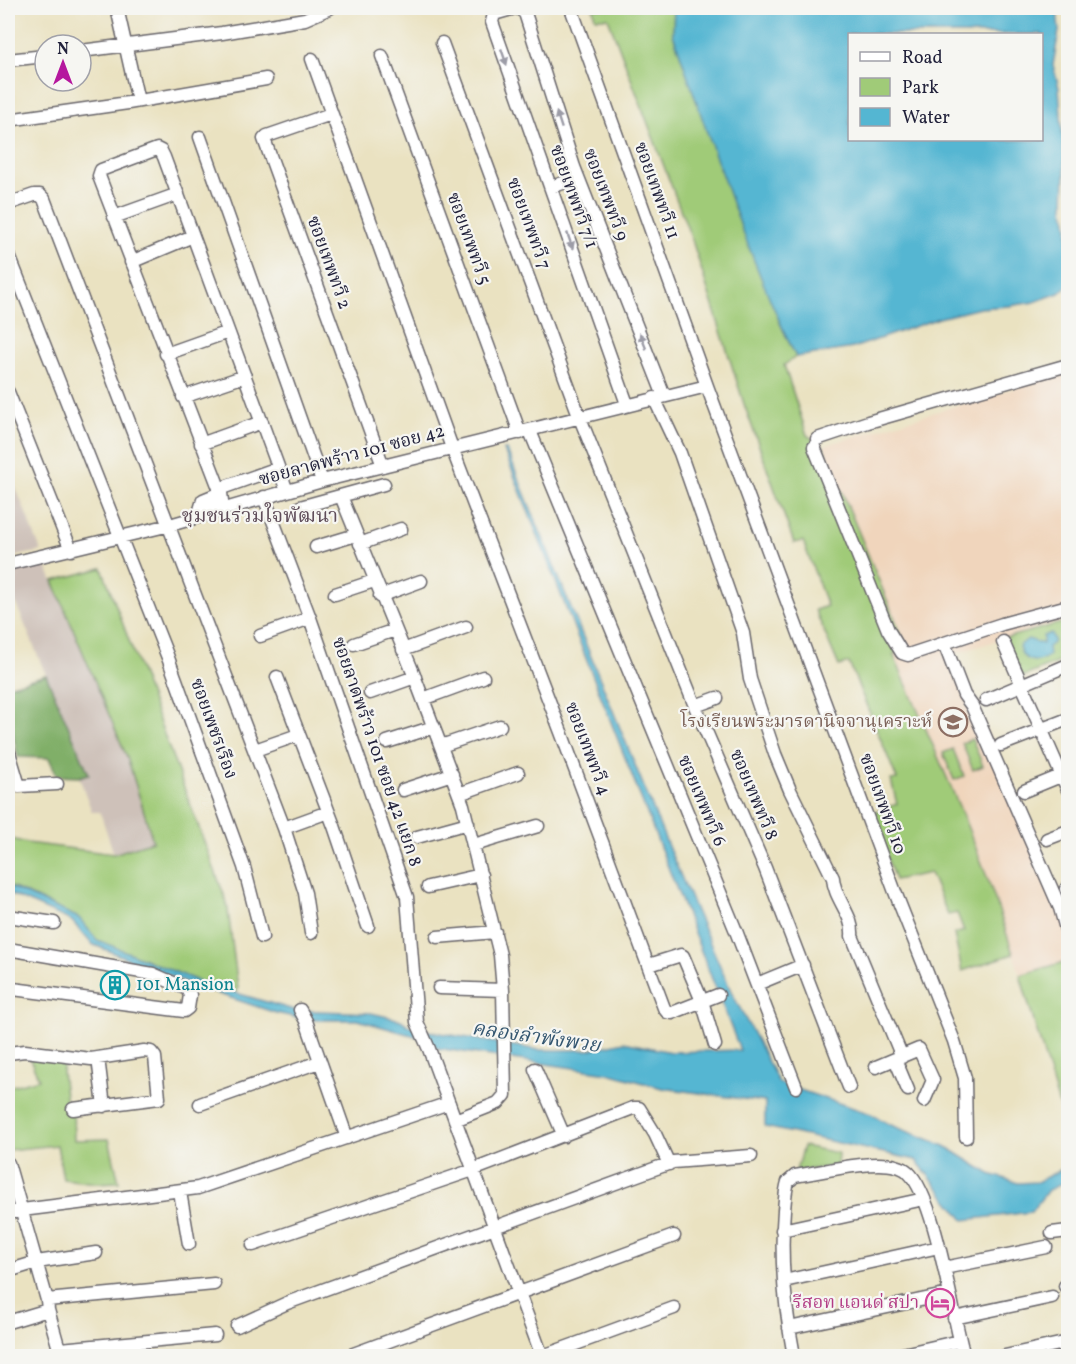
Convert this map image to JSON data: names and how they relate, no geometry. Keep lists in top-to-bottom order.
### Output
{
  "streets": {
    "street": [
      "ซอยเทพทวี 11",
      "ซอยเทพทวี 9",
      "ซอยเทพทวี 7/1",
      "ซอยเทพทวี 7",
      "ซอยเทพทวี 5",
      "ซอยเทพทวี 2",
      "ซอยลาดพร้าว 101 ซอย 42",
      "ซอยเพชรเรือง",
      "ซอยเทพทวี 4",
      "ซอยลาดพร้าว 101 ซอย 42 แยก 8",
      "ซอยเทพทวี 8",
      "ซอยเทพทวี 6",
      "ซอยเทพทวี 10"
    ]
  },
  "crossings": [
    ["ซอยเทพทวี 11", "ซอยลาดพร้าว 101 ซอย 42"],
    ["ซอยเทพทวี 11", "ซอยเทพทวี 10"],
    ["ซอยเทพทวี 9", "ซอยเทพทวี 7/1"],
    ["ซอยเทพทวี 9", "ซอยลาดพร้าว 101 ซอย 42"],
    ["ซอยเทพทวี 7/1", "ซอยลาดพร้าว 101 ซอย 42"],
    ["ซอยเทพทวี 7", "ซอยลาดพร้าว 101 ซอย 42"],
    ["ซอยเทพทวี 7", "ซอยเทพทวี 8"],
    ["ซอยเทพทวี 5", "ซอยลาดพร้าว 101 ซอย 42"],
    ["ซอยเทพทวี 5", "ซอยเทพทวี 6"],
    ["ซอยเทพทวี 2", "ซอยลาดพร้าว 101 ซอย 42"],
    ["ซอยเทพทวี 2", "ซอยเทพทวี 4"],
    ["ซอยลาดพร้าว 101 ซอย 42", "ซอยเพชรเรือง"],
    ["ซอยลาดพร้าว 101 ซอย 42", "ซอยเทพทวี 4"],
    ["ซอยลาดพร้าว 101 ซอย 42", "ซอยลาดพร้าว 101 ซอย 42 แยก 8"],
    ["ซอยลาดพร้าว 101 ซอย 42", "ซอยเทพทวี 8"],
    ["ซอยลาดพร้าว 101 ซอย 42", "ซอยเทพทวี 6"],
    ["ซอยลาดพร้าว 101 ซอย 42", "ซอยเทพทวี 10"]
  ],
  "one_way": ["ซอยเทพทวี 9", "ซอยเทพทวี 7/1"],
  "districts": ["ชุมชนร่วมใจพัฒนา"],
  "water": ["คลองลำพังพวย"],
  "places": {
    "school or university": ["โรงเรียนพระมารดานิจจานุเคราะห์"],
    "building": ["101 Mansion"],
    "hotel": ["รีสอท แอนด่ สปา"]
  },
  "legend": ["Road", "Park", "Water"],
  "north": "top"
}
